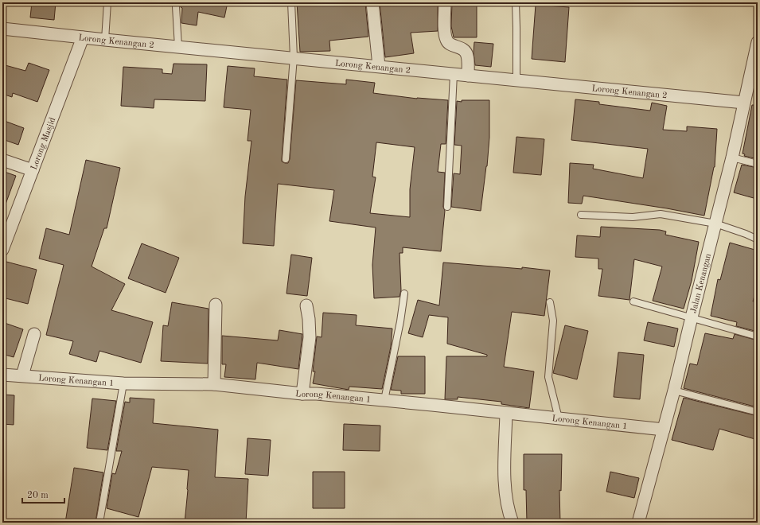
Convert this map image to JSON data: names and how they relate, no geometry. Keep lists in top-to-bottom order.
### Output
{
  "streets": {
    "street": [
      "Lorong Kenangan 2",
      "Lorong Masjid",
      "Jalan Kenangan",
      "Lorong Kenangan 1"
    ]
  },
  "crossings": [
    ["Lorong Kenangan 2", "Lorong Masjid"],
    ["Lorong Kenangan 2", "Jalan Kenangan"],
    ["Jalan Kenangan", "Lorong Kenangan 1"]
  ],
  "scale_bar": "20 m"
}
